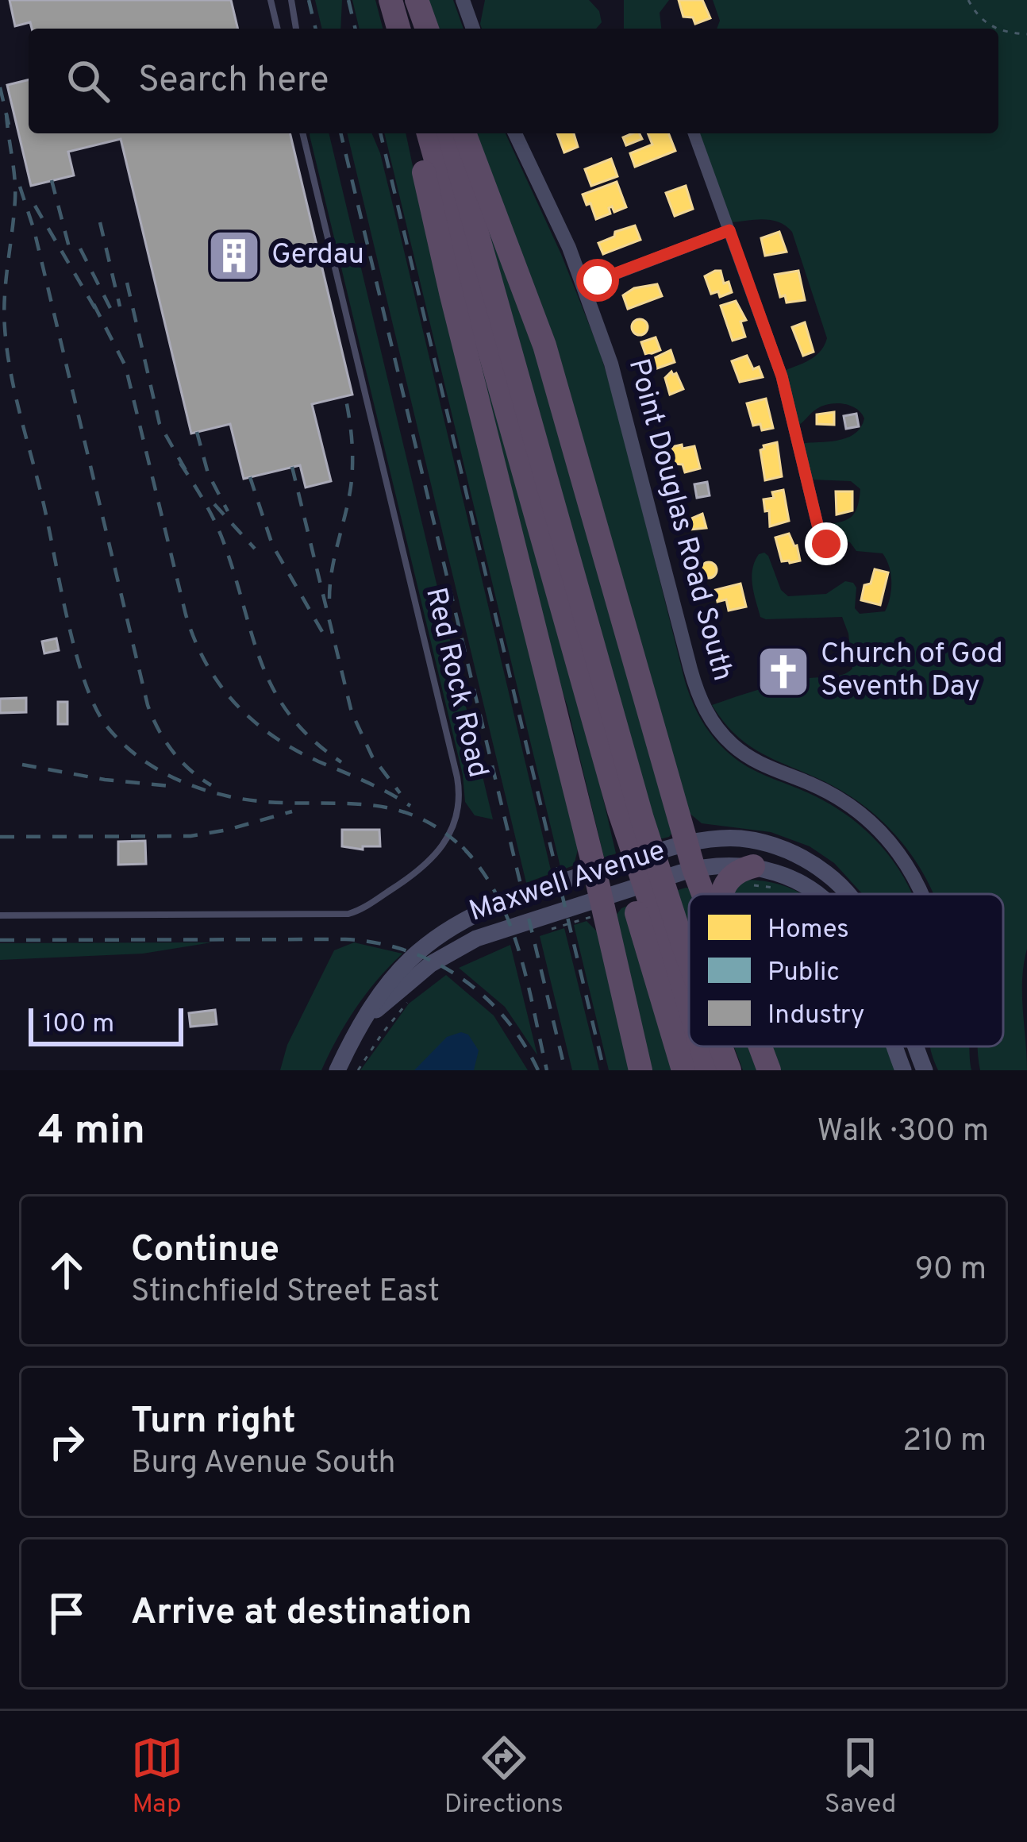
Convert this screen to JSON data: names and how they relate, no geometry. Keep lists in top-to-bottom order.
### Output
{
  "streets": {
    "main road": ["Maxwell Avenue"],
    "street": ["Point Douglas Road South"],
    "lane": ["Red Rock Road"]
  },
  "places": {
    "building": ["Gerdau"],
    "church": ["Church of God Seventh Day"]
  },
  "legend": ["Homes", "Public", "Industry"],
  "scale_bar": "100 m",
  "page": {
    "search": "Search here",
    "scale": "100 m",
    "heading": ["4 min", "Walk · 300 m"],
    "list": [
      ["Continue", "Stinchfield Street East", "90 m"],
      ["Turn right", "Burg Avenue South", "210 m"],
      "Arrive at destination"
    ],
    "nav": ["Map", "Directions", "Saved"]
  }
}
